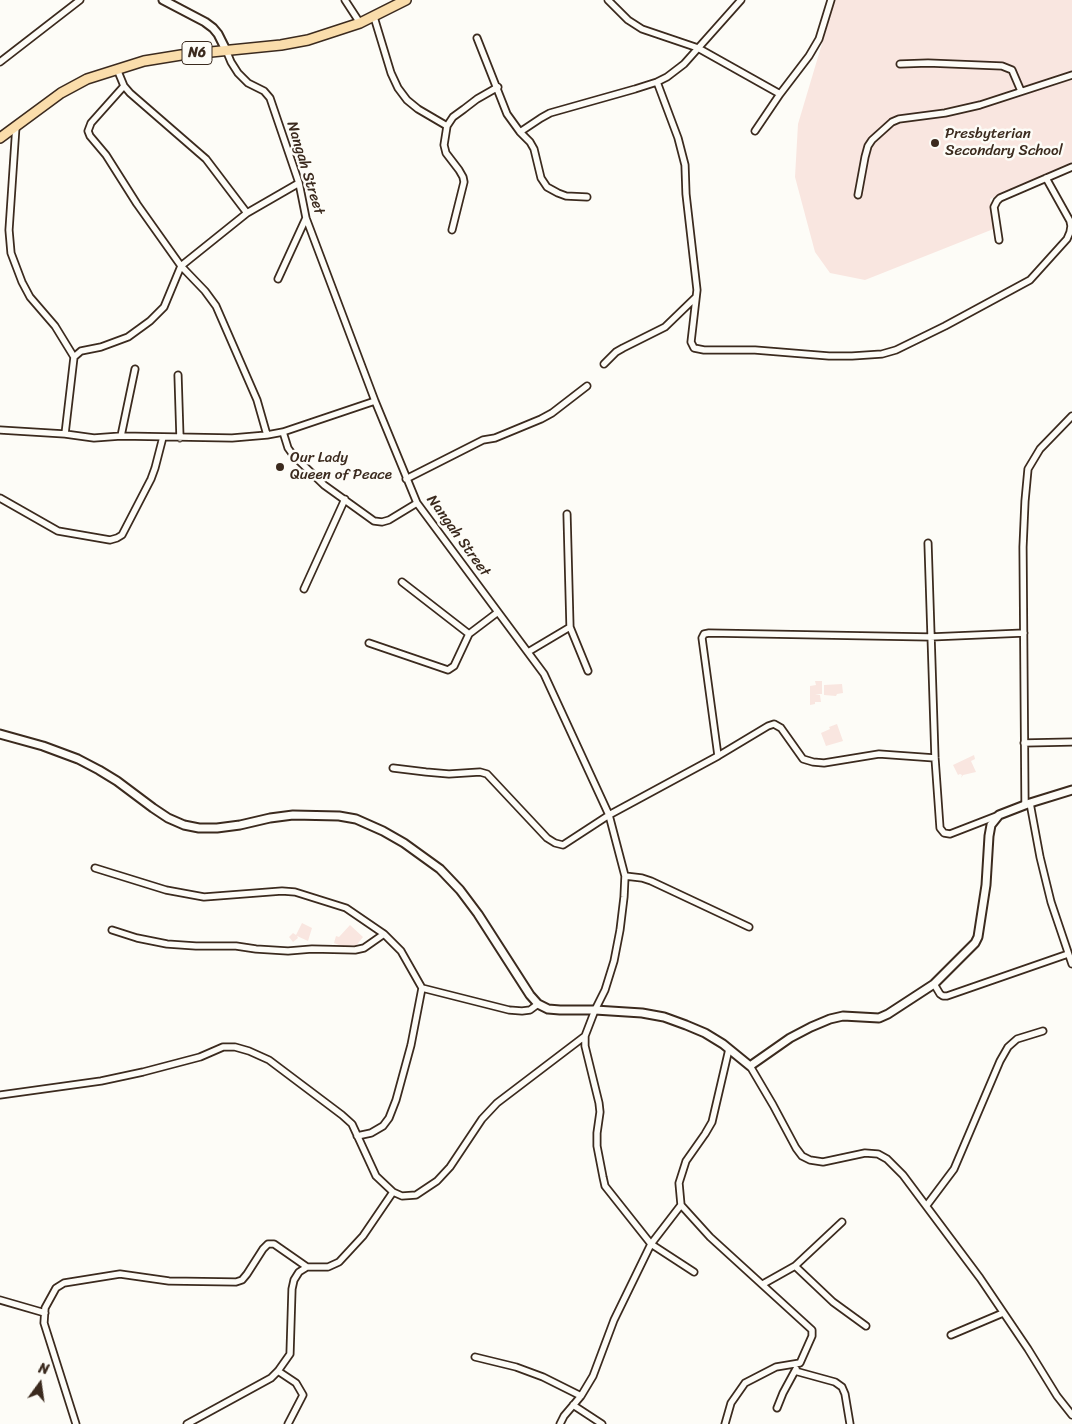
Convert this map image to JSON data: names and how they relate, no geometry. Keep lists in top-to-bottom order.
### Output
{
  "streets": {
    "highway": ["N6"],
    "street": ["Nangah Street"]
  },
  "crossings": [
    ["N6", "Nangah Street"]
  ],
  "places": ["Presbyterian Secondary School", "Our Lady Queen of Peace"],
  "north": "top"
}
